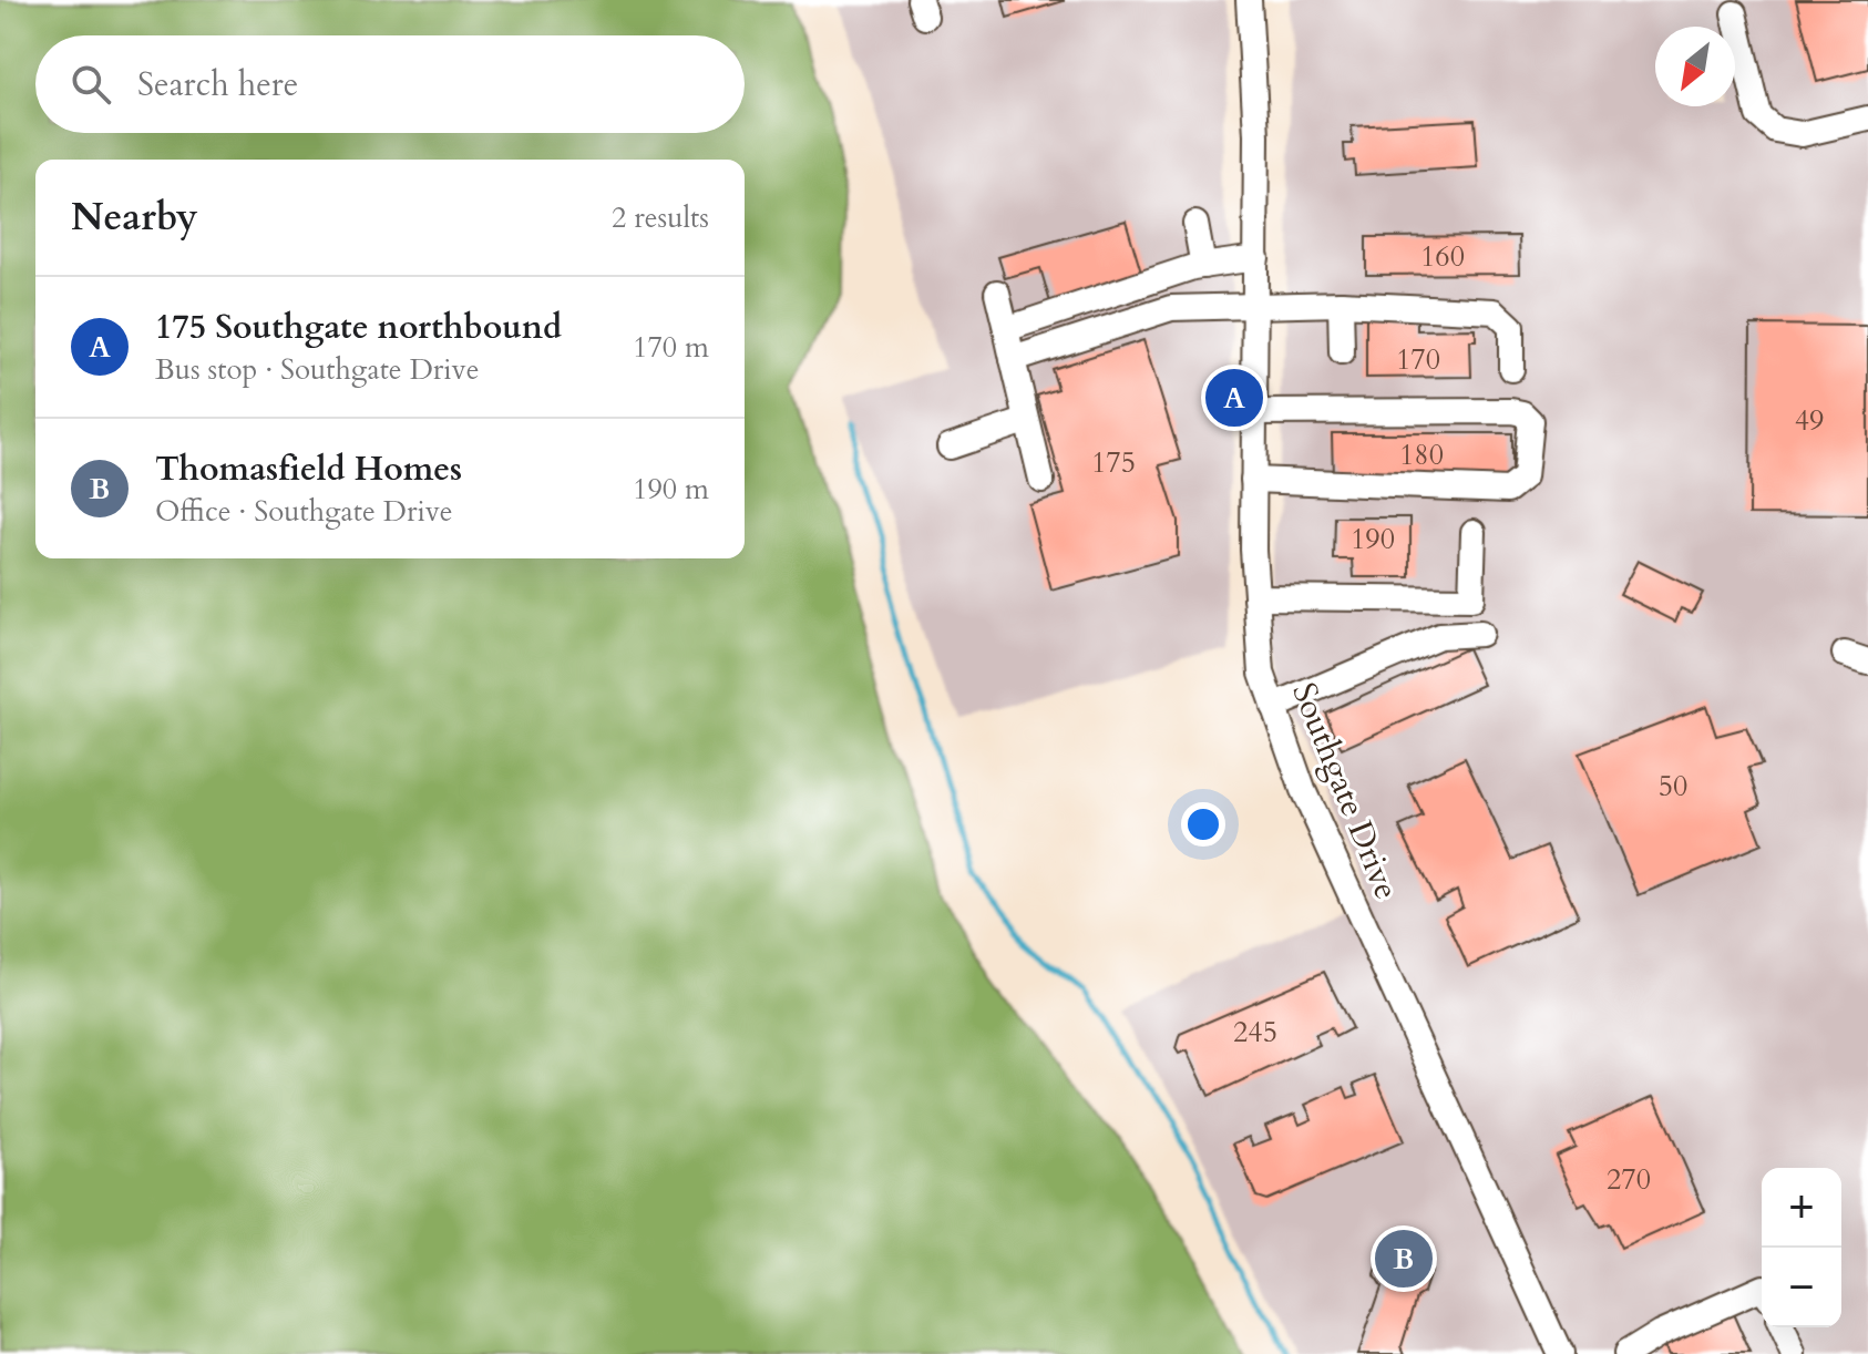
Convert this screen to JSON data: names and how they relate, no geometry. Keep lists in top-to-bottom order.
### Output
{
  "streets": {
    "street": ["Southgate Drive"]
  },
  "house_numbers": [
    "160",
    "170",
    "49",
    "180",
    "175",
    "190",
    "50",
    "245",
    "270"
  ],
  "north": "bottom left",
  "page": {
    "search": "Search here",
    "heading": ["Nearby", "2 results"],
    "list": [
      {
        "mark": "A",
        "name": "175 Southgate northbound",
        "note": "Bus stop · Southgate Drive",
        "value": "170 m"
      },
      {
        "mark": "B",
        "name": "Thomasfield Homes",
        "note": "Office · Southgate Drive",
        "value": "190 m"
      }
    ],
    "pins": ["A", "B"],
    "map_buttons": ["+", "−"]
  }
}
